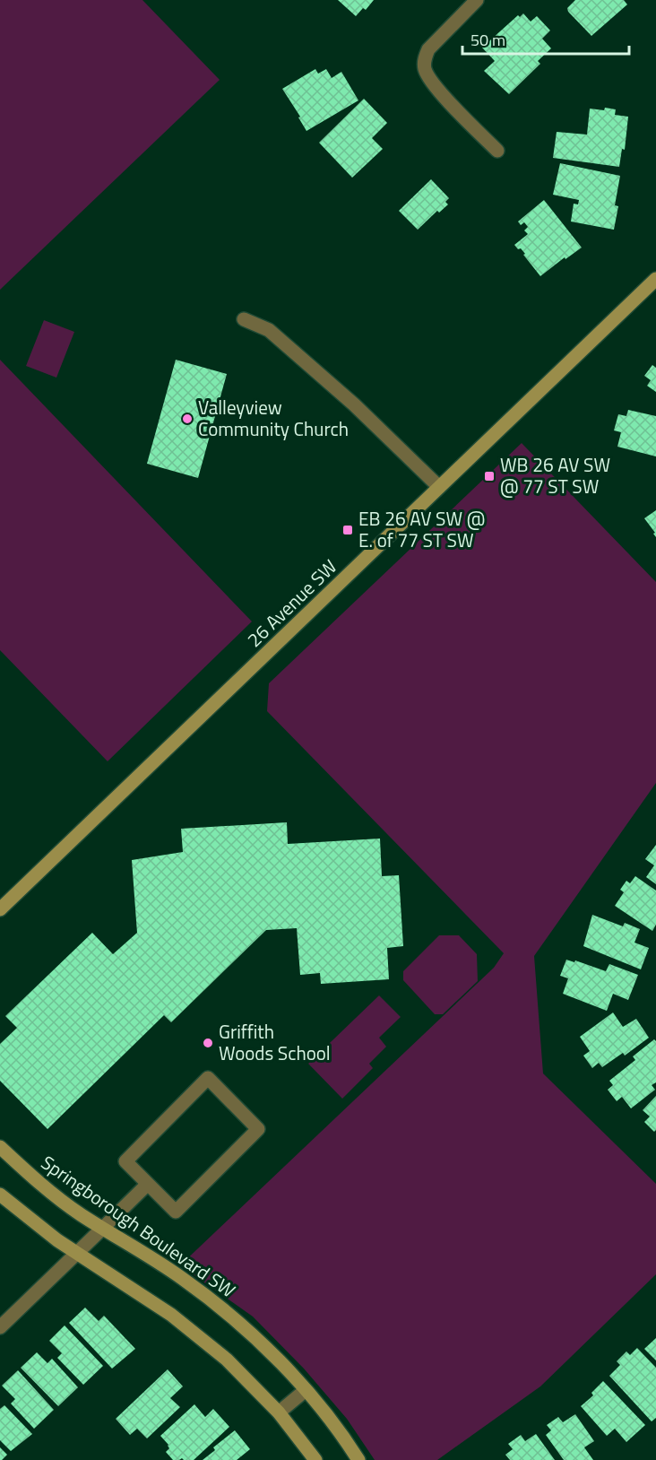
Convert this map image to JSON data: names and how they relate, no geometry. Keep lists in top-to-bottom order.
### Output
{
  "streets": {
    "street": ["26 Avenue SW", "Springborough Boulevard SW"]
  },
  "places": {
    "other": ["Valleyview Community Church", "Griffith Woods School"],
    "transit": ["WB 26 AV SW @ 77 ST SW", "EB 26 AV SW @ E. of 77 ST SW"]
  },
  "scale_bar": "50 m"
}
